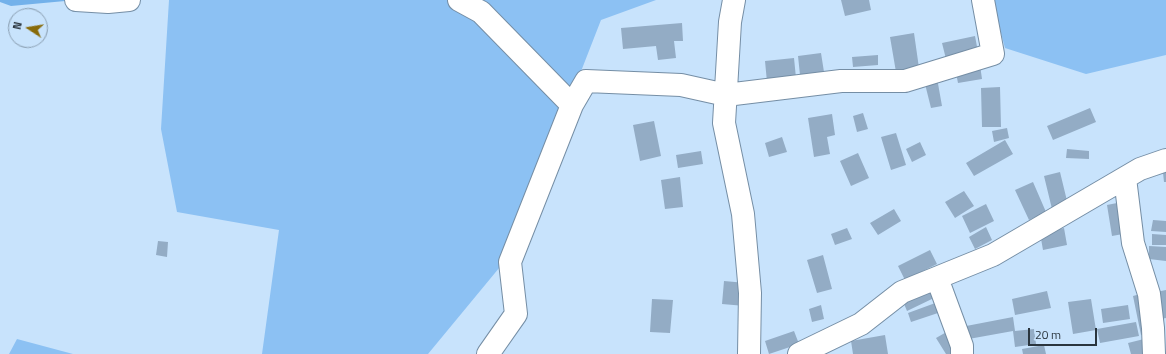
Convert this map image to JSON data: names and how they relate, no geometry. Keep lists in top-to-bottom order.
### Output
{
  "scale_bar": "20 m",
  "north": "left"
}
